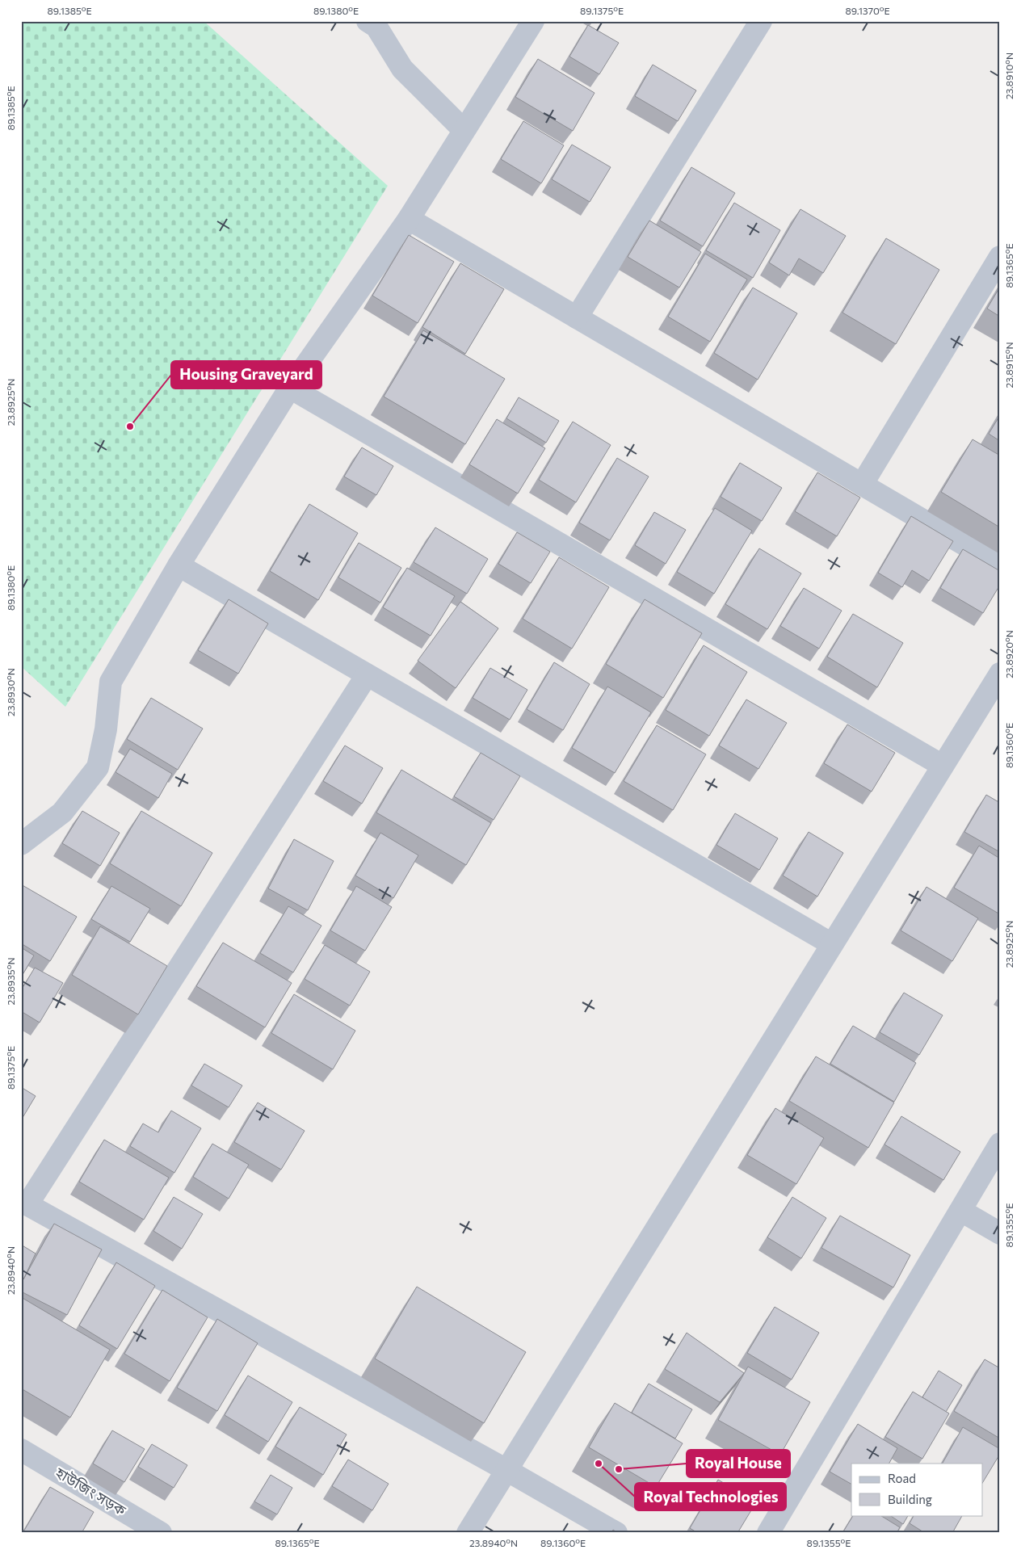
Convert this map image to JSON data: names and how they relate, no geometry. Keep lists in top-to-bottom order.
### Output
{
  "streets": {
    "street": ["হাউজিং সড়ক"]
  },
  "places": ["Housing Graveyard", "Royal Technologies", "Royal House"],
  "legend": ["Road", "Building"],
  "coordinates": [
    "89.1385°E",
    "89.1380°E",
    "89.1375°E",
    "89.1370°E",
    "23.8910°N",
    "89.1365°E",
    "23.8915°N",
    "23.8925°N",
    "23.8920°N",
    "23.8930°N",
    "89.1360°E",
    "23.8935°N",
    "89.1355°E",
    "23.8940°N"
  ]
}
